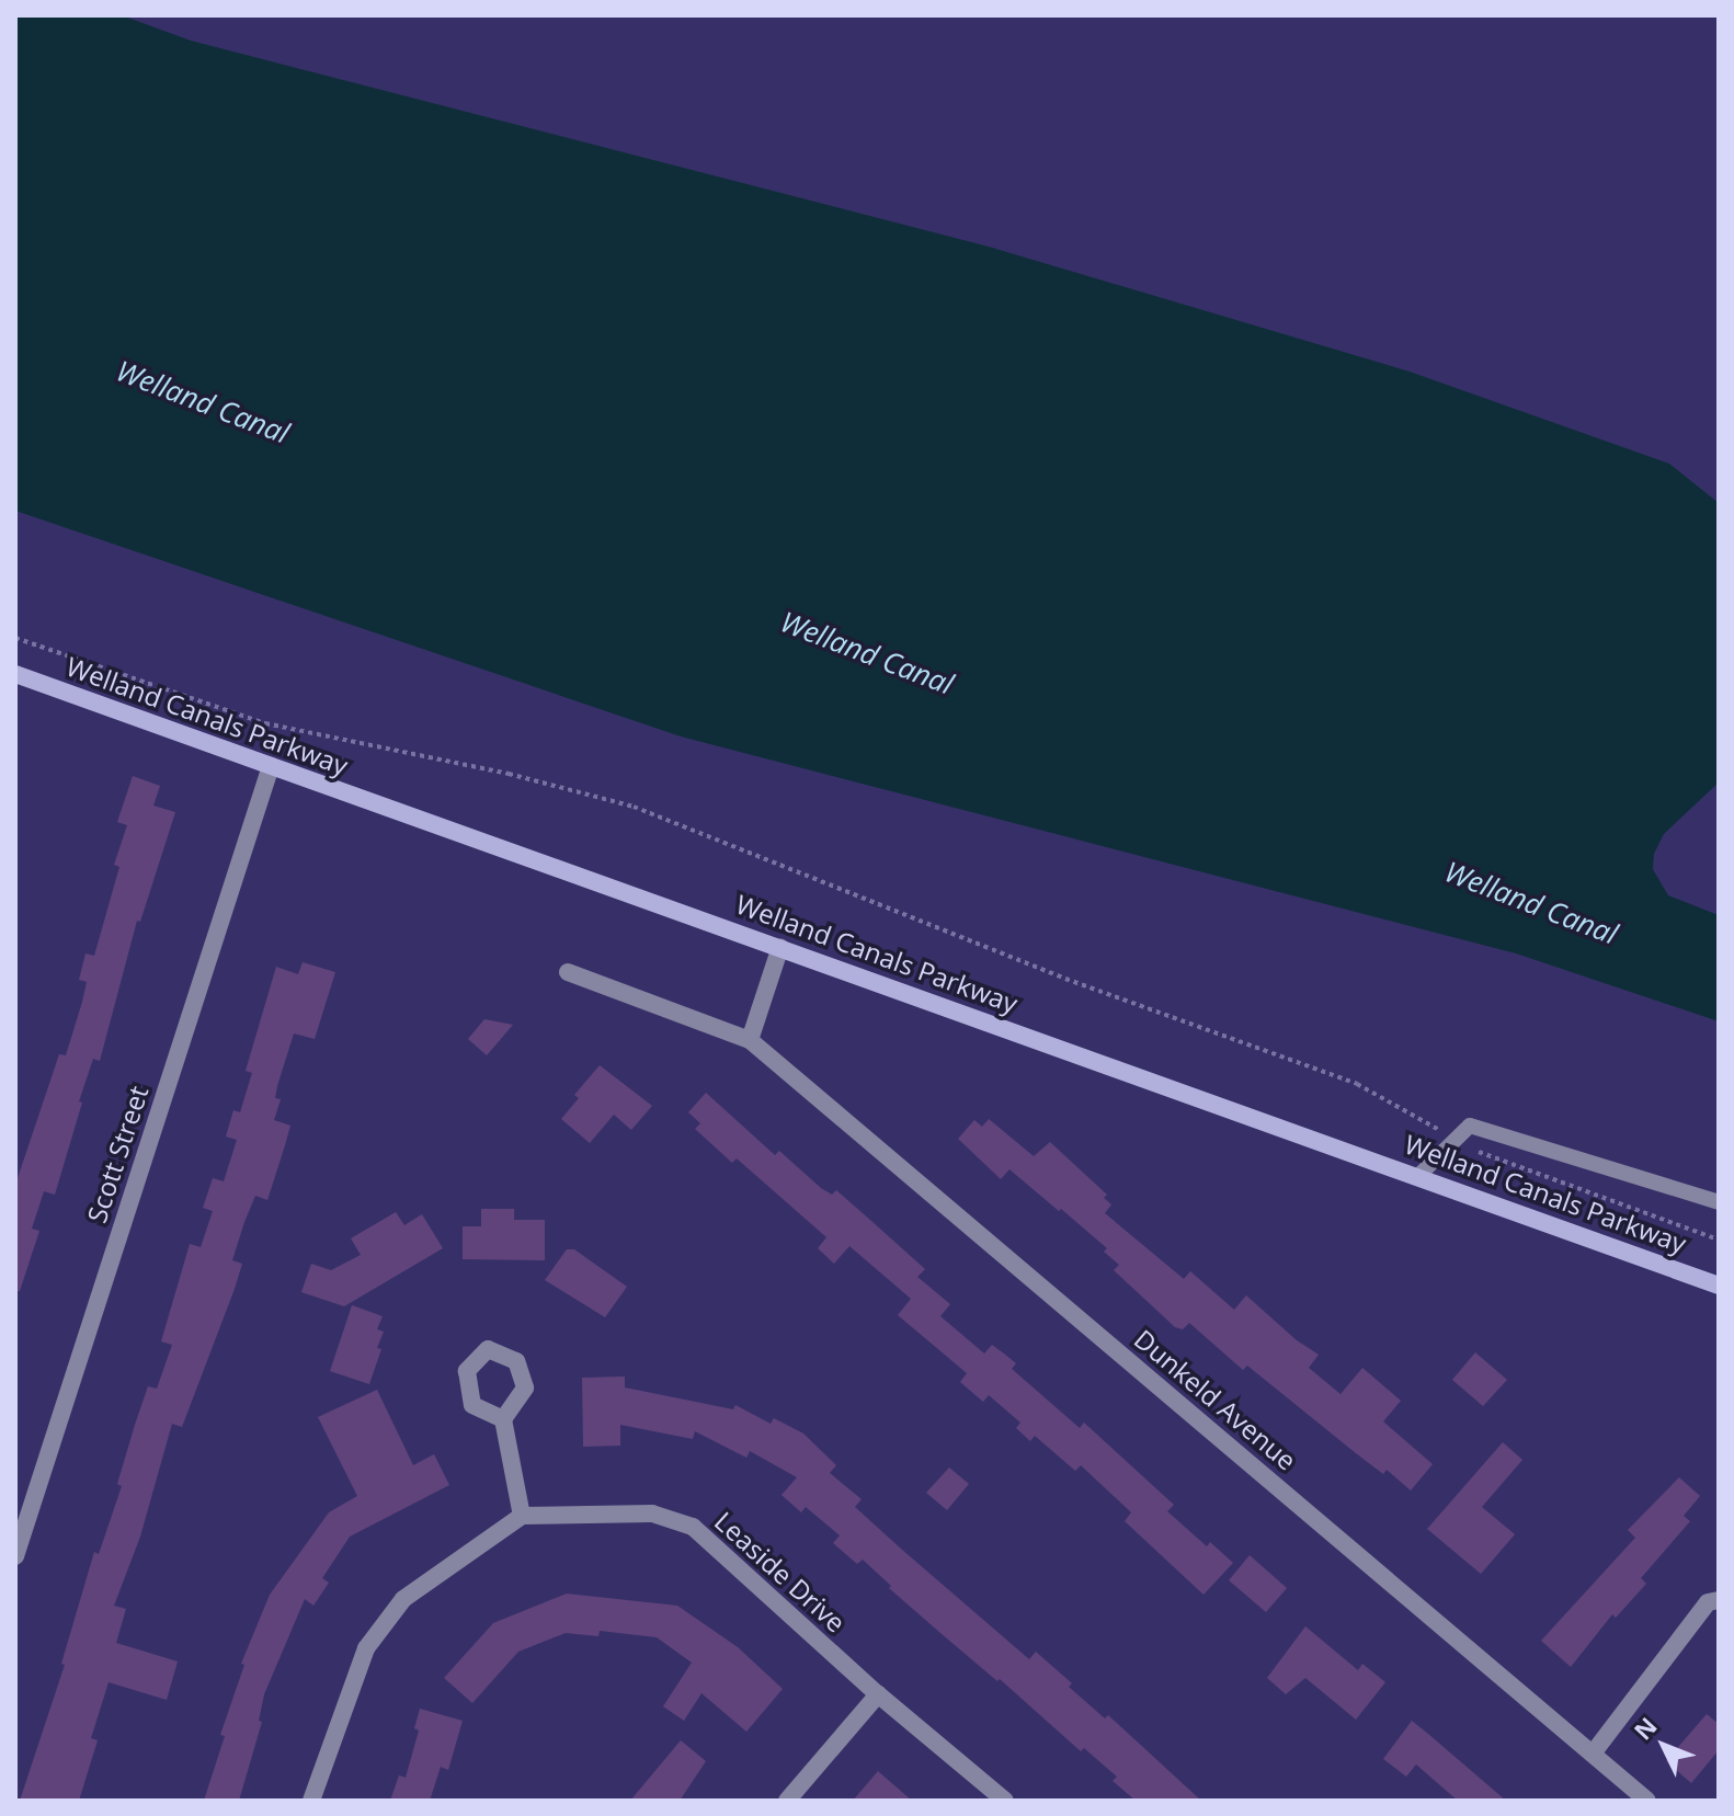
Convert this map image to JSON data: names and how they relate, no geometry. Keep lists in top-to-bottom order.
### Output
{
  "streets": {
    "main road": ["Welland Canals Parkway"],
    "street": ["Scott Street", "Dunkeld Avenue", "Leaside Drive"]
  },
  "crossings": [
    ["Welland Canals Parkway", "Scott Street"]
  ],
  "water": ["Welland Canal"],
  "north": "top left"
}
